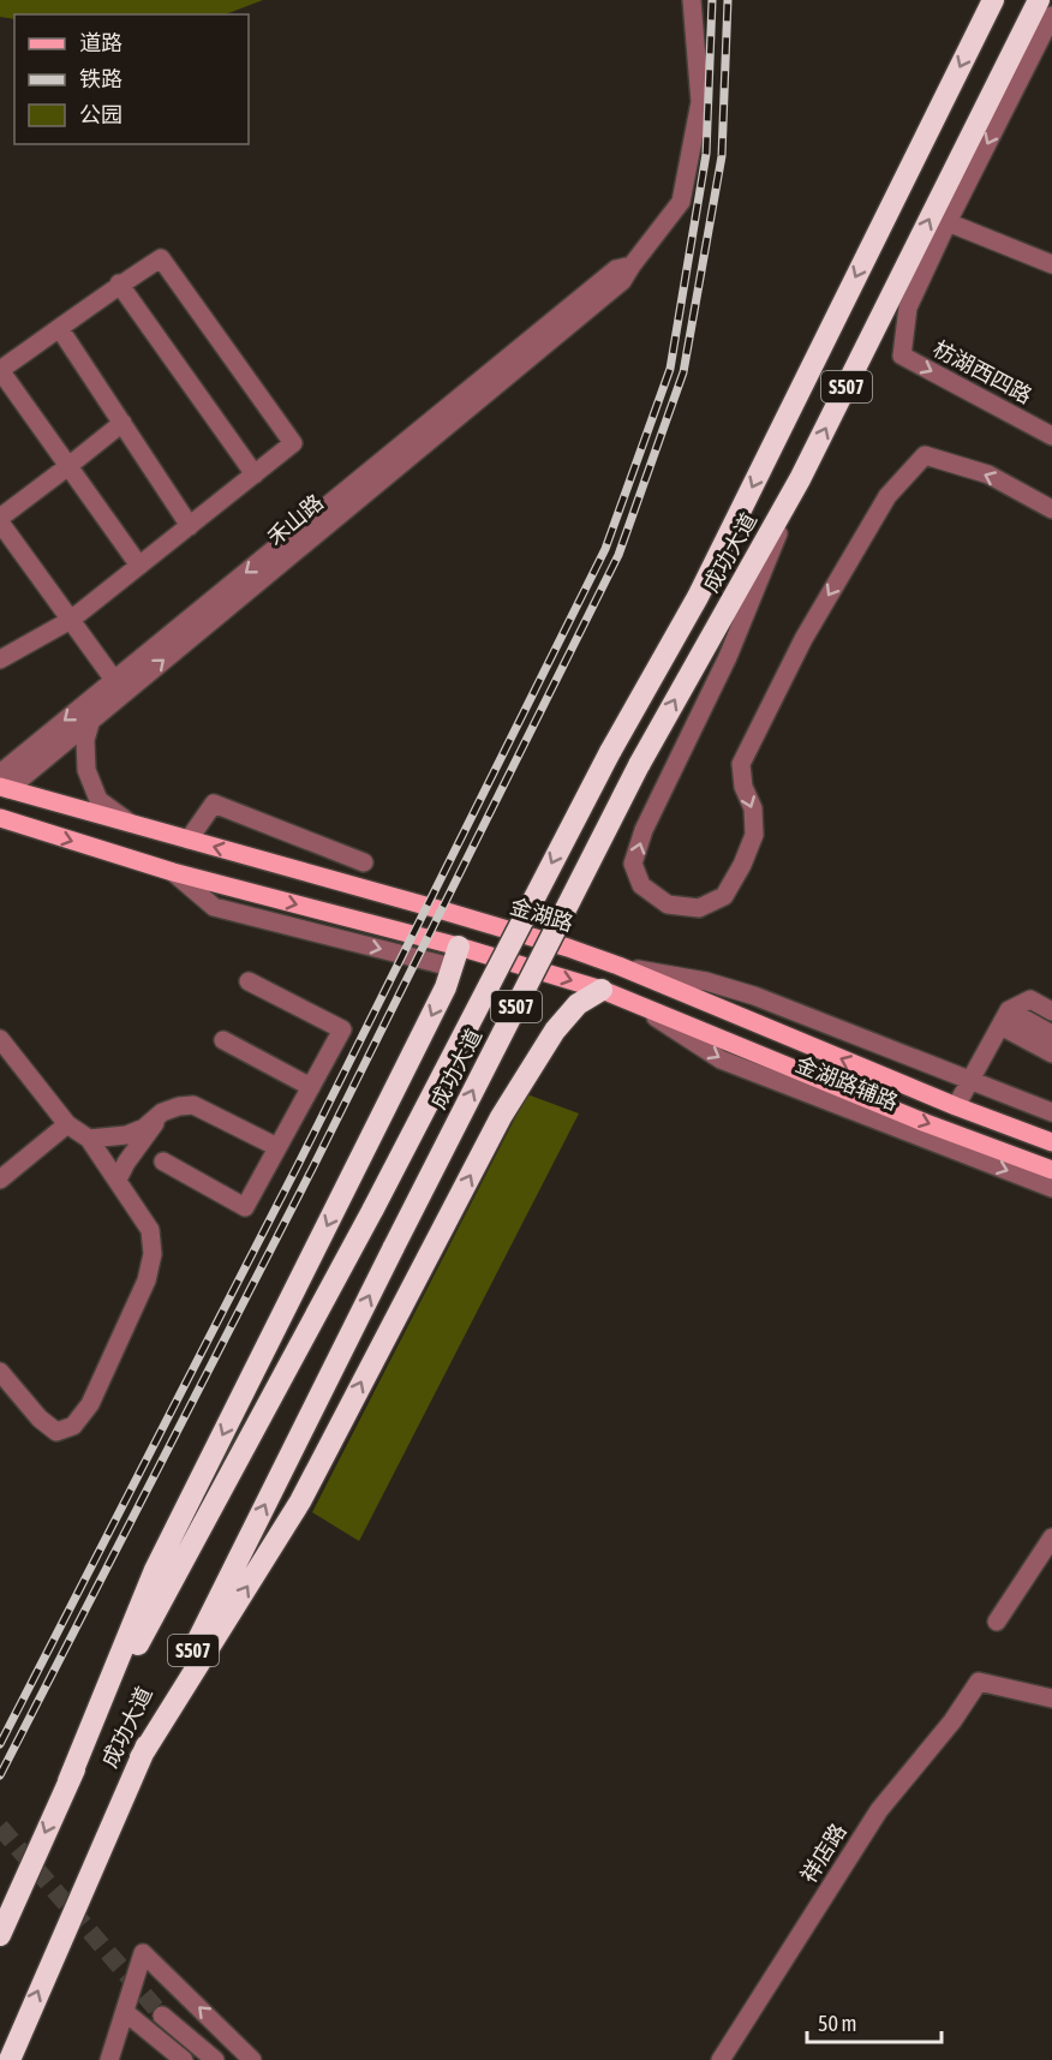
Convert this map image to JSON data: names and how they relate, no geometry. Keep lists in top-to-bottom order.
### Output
{
  "streets": {
    "highway": ["S507", "成功大道"],
    "main road": ["金湖路"],
    "street": [
      "枋湖西四路",
      "禾山路",
      "金湖路辅路",
      "祥店路"
    ]
  },
  "crossings": [
    ["禾山路", "金湖路"]
  ],
  "legend": ["道路", "铁路", "公园"],
  "scale_bar": "50 m"
}
